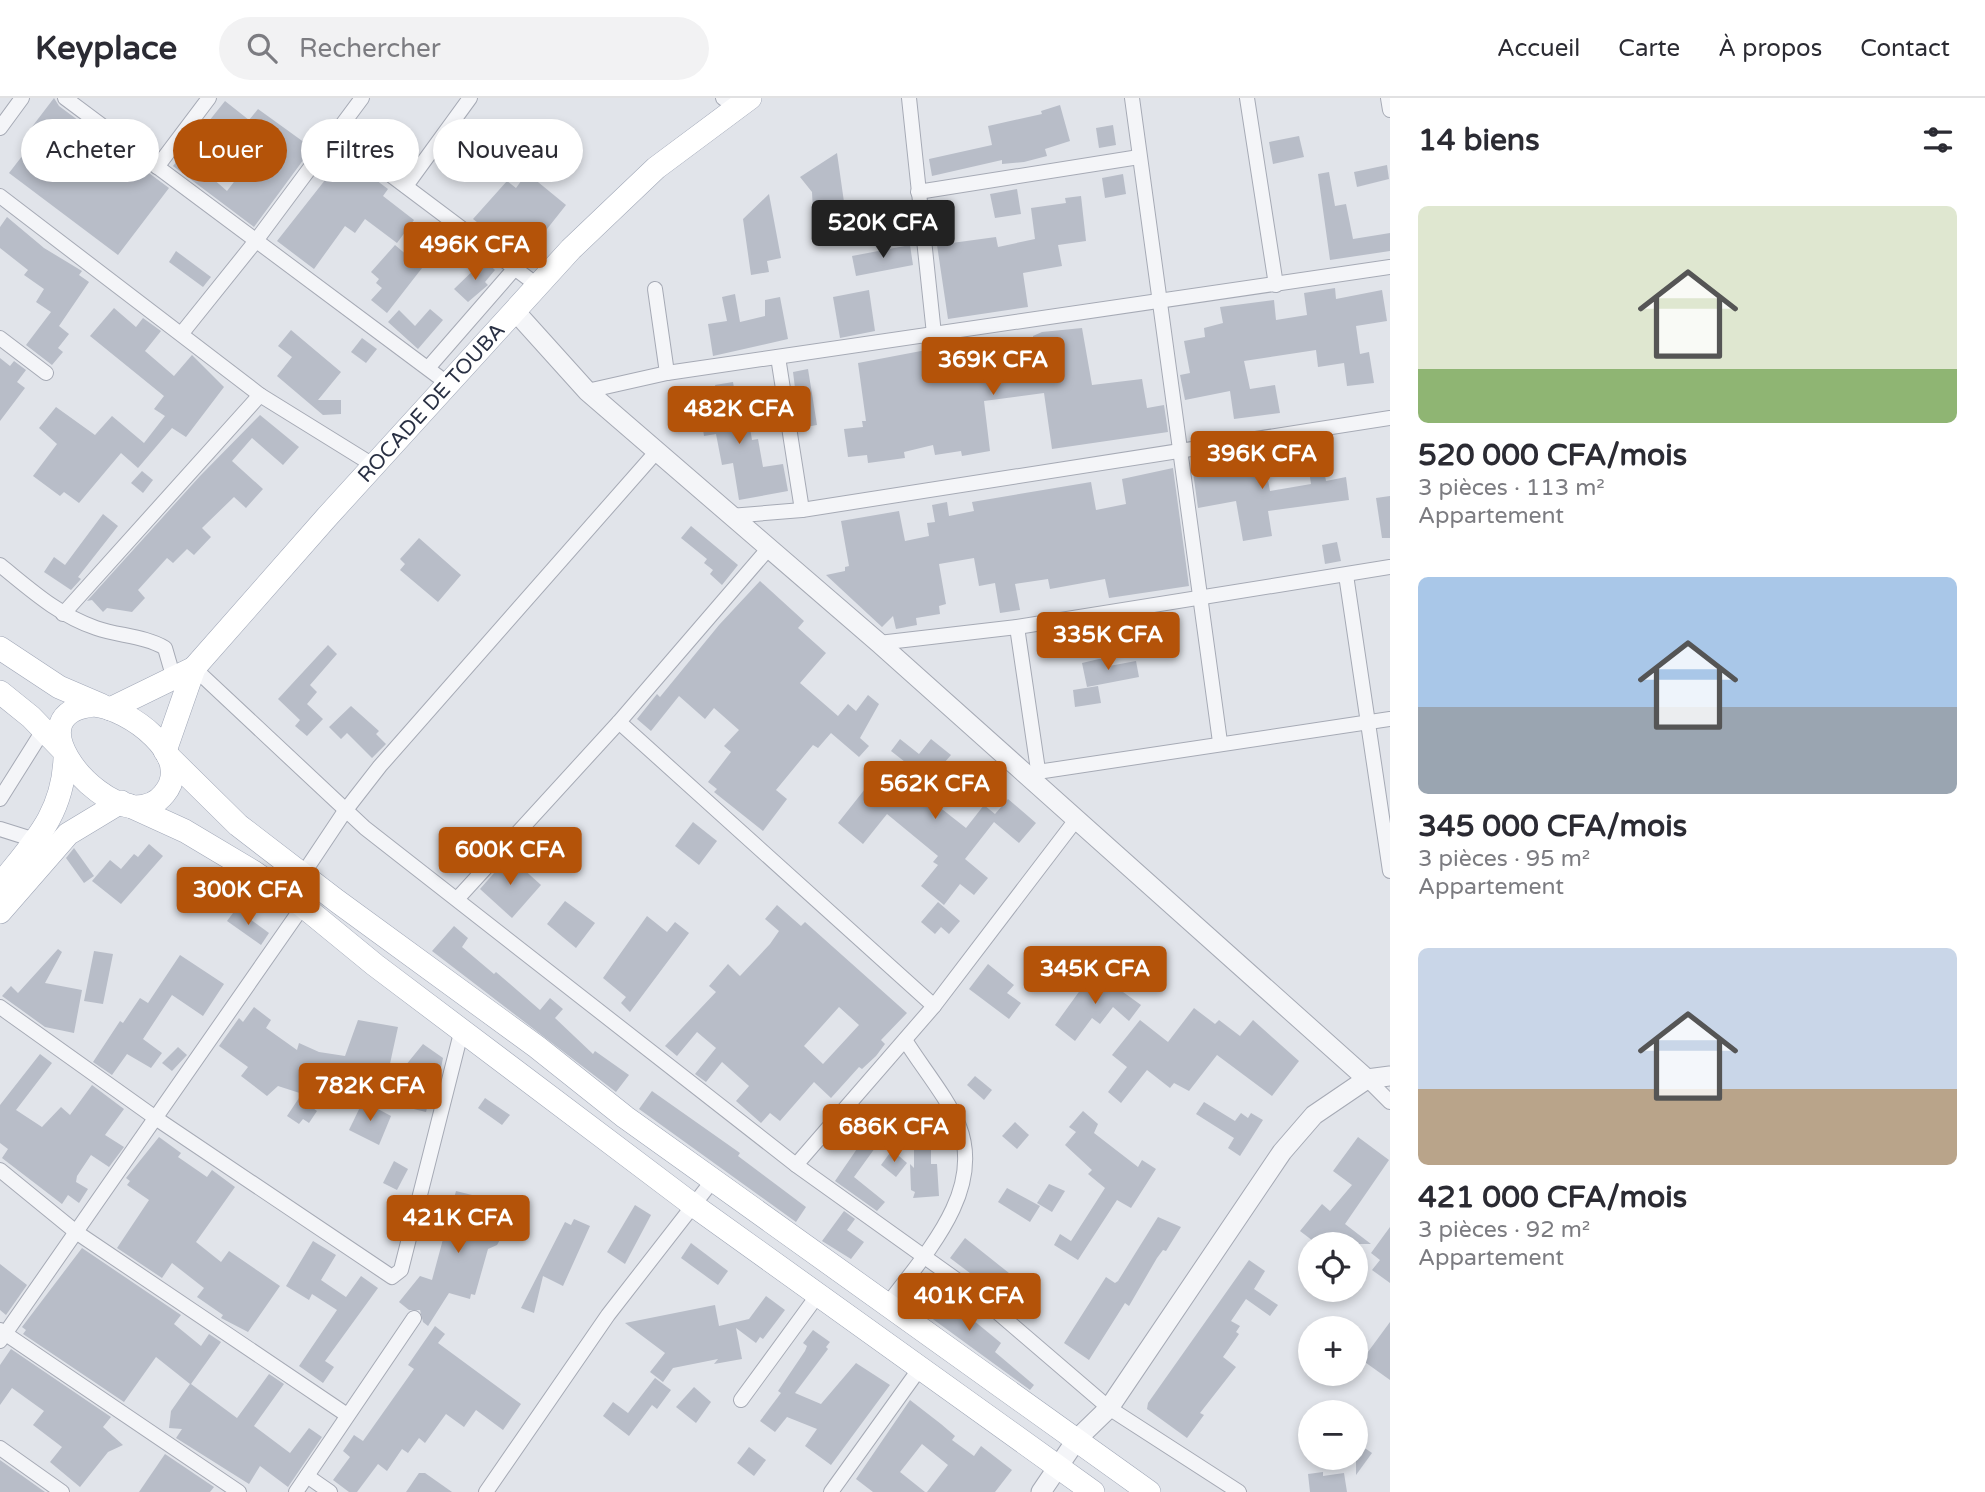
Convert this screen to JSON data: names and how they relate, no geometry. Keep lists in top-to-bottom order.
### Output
{
  "streets": {
    "main road": ["ROCADE DE TOUBA"]
  },
  "page": {
    "header": "Keyplace",
    "search": "Rechercher",
    "nav": [
      "Accueil",
      "Carte",
      "À propos",
      "Contact"
    ],
    "heading": "14 biens",
    "chip": [
      "Acheter",
      "Louer",
      "Filtres",
      "Nouveau"
    ],
    "list": [
      {
        "name": "520 000 CFA/mois",
        "note": "3 pièces · 113 m² · Appartement"
      },
      {
        "name": "345 000 CFA/mois",
        "note": "3 pièces · 95 m² · Appartement"
      },
      {
        "name": "421 000 CFA/mois",
        "note": "3 pièces · 92 m² · Appartement"
      }
    ],
    "price": [
      "520K CFA",
      "496K CFA",
      "369K CFA",
      "482K CFA",
      "396K CFA",
      "335K CFA",
      "562K CFA",
      "600K CFA",
      "300K CFA",
      "345K CFA",
      "782K CFA",
      "686K CFA",
      "421K CFA",
      "401K CFA"
    ],
    "map_buttons": ["+", "−"]
  }
}
